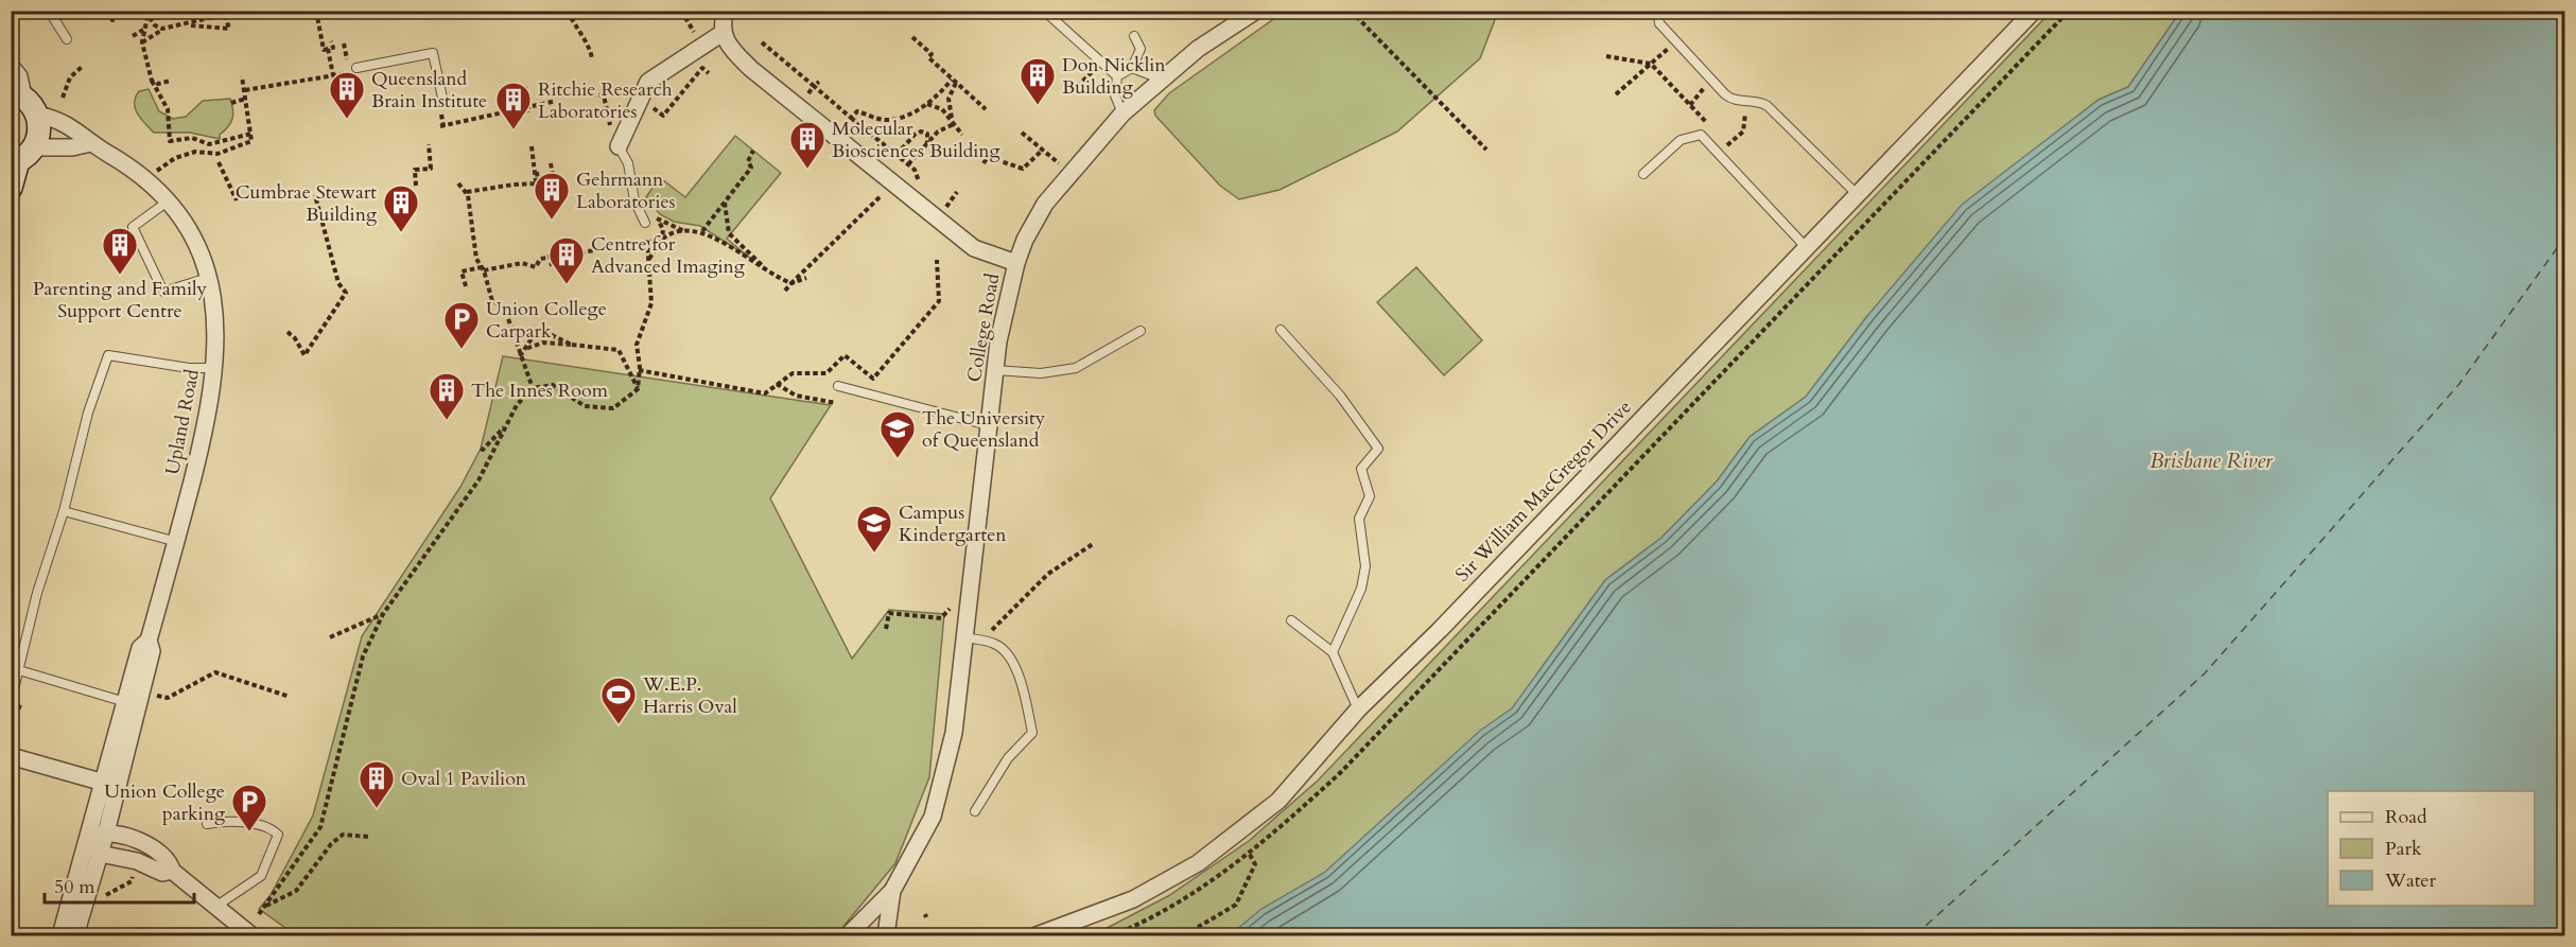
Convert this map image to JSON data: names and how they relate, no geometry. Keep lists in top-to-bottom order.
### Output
{
  "streets": {
    "street": ["College Road", "Upland Road", "Sir William MacGregor Drive"]
  },
  "water": ["Brisbane River"],
  "places": {
    "building": [
      "Don Nicklin Building",
      "Queensland Brain Institute",
      "Ritchie Research Laboratories",
      "Molecular Biosciences Building",
      "Gehrmann Laboratories",
      "Cumbrae Stewart Building",
      "Parenting and Family Support Centre",
      "Centre for Advanced Imaging",
      "The Innes Room",
      "Oval 1 Pavilion"
    ],
    "parking": ["Union College Carpark", "Union College parking"],
    "school or university": ["The University of Queensland", "Campus Kindergarten"],
    "sports": ["W.E.P. Harris Oval"]
  },
  "legend": ["Road", "Park", "Water"],
  "scale_bar": "50 m"
}
